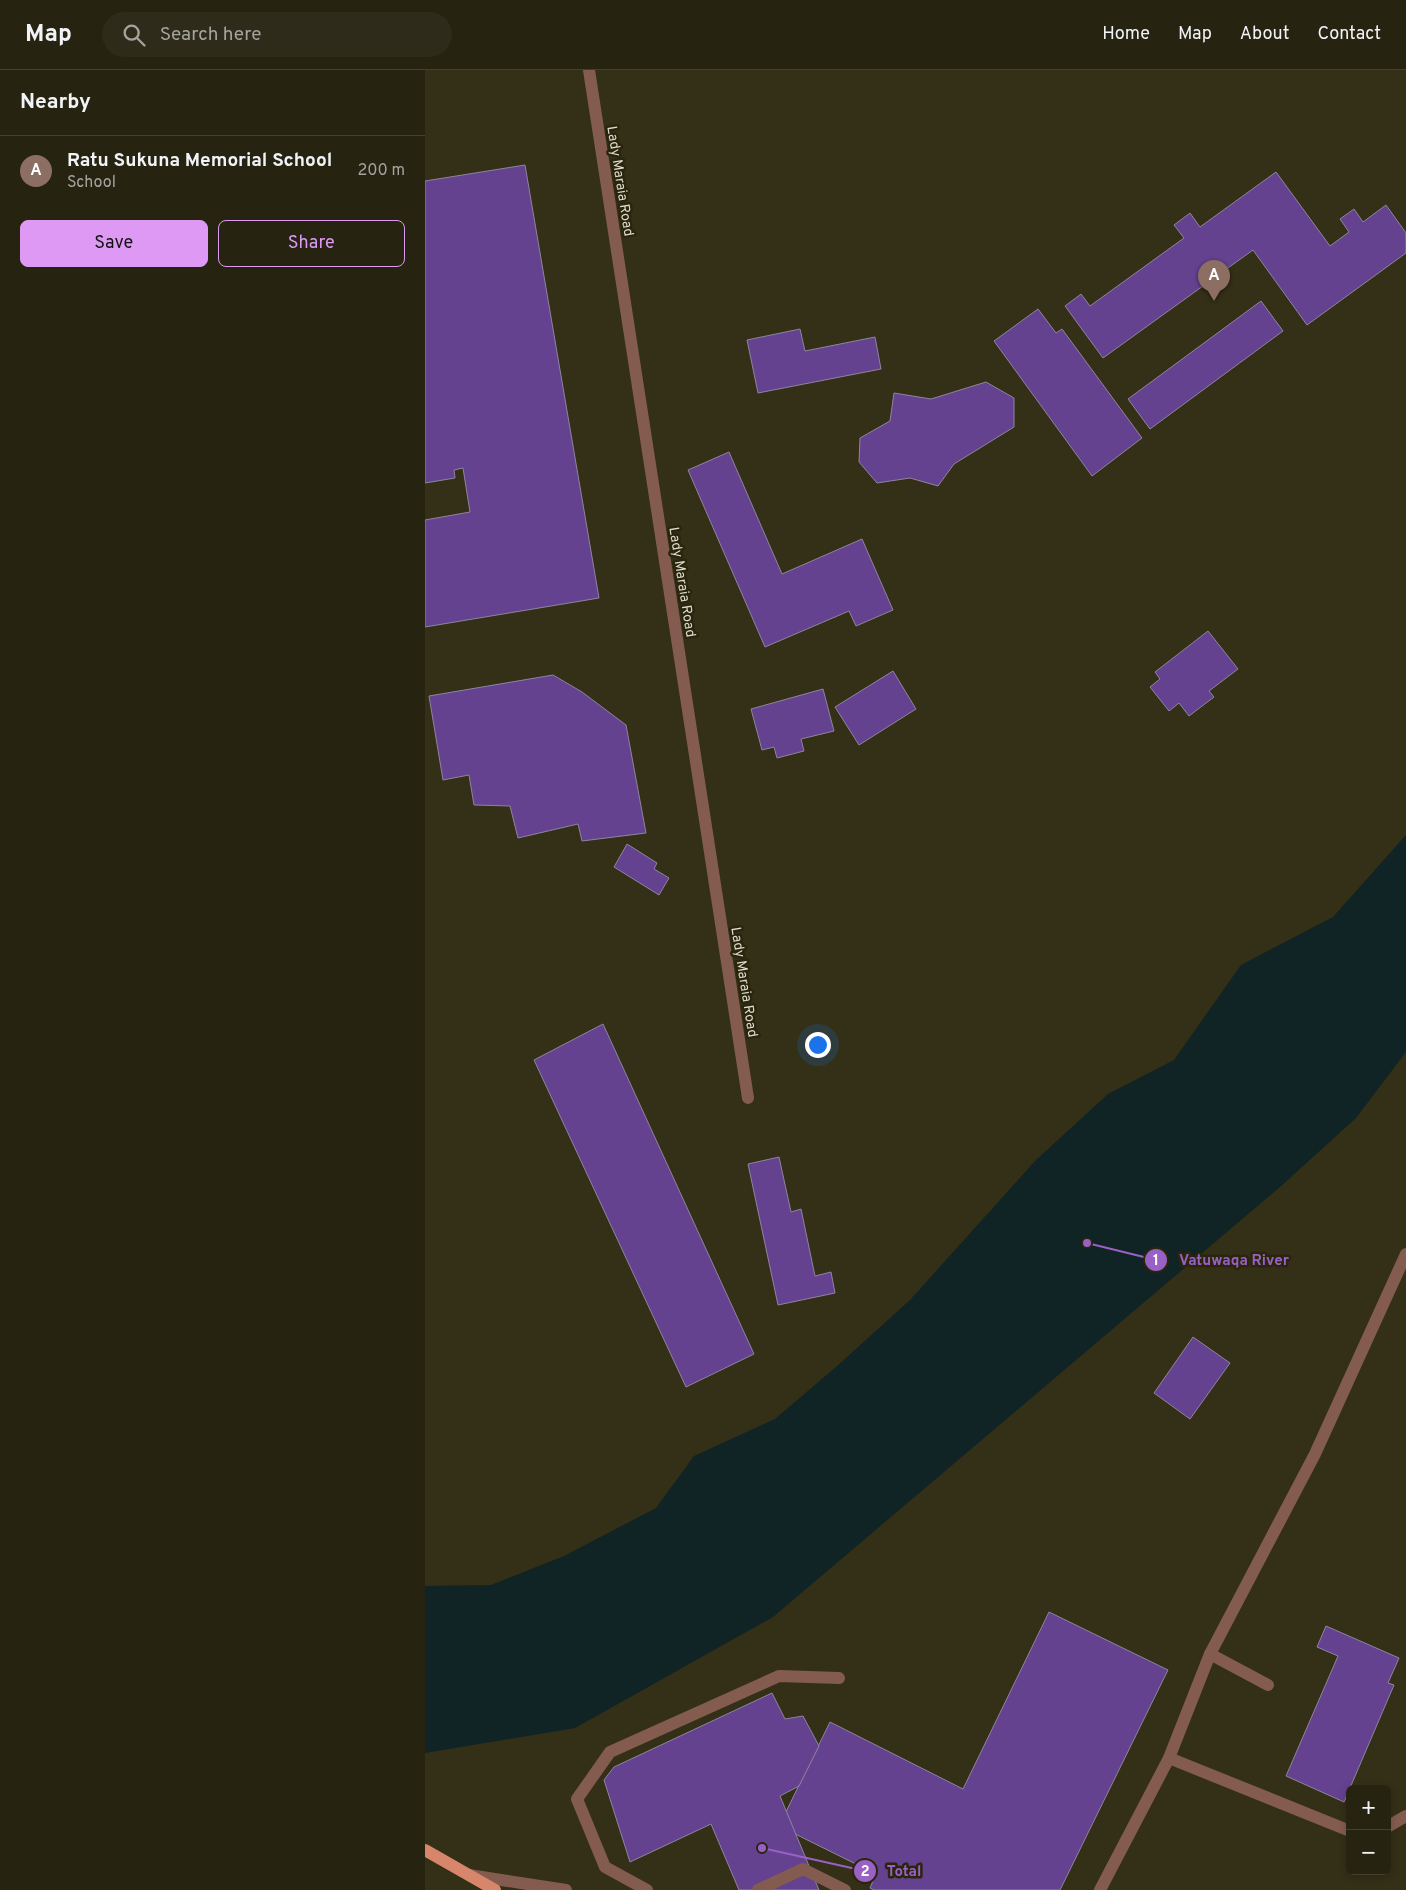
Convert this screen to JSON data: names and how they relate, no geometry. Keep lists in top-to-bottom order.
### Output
{
  "streets": {
    "street": ["Lady Maraia Road"]
  },
  "places": ["Vatuwaqa River", "Total"],
  "page": {
    "header": "Map",
    "search": "Search here",
    "nav": [
      "Home",
      "Map",
      "About",
      "Contact"
    ],
    "heading": "Nearby",
    "list": [
      {
        "mark": "A",
        "name": "Ratu Sukuna Memorial School",
        "note": "School",
        "value": "200 m"
      }
    ],
    "buttons": ["Save", "Share"],
    "pins": "A",
    "map_buttons": ["+", "−"]
  }
}
